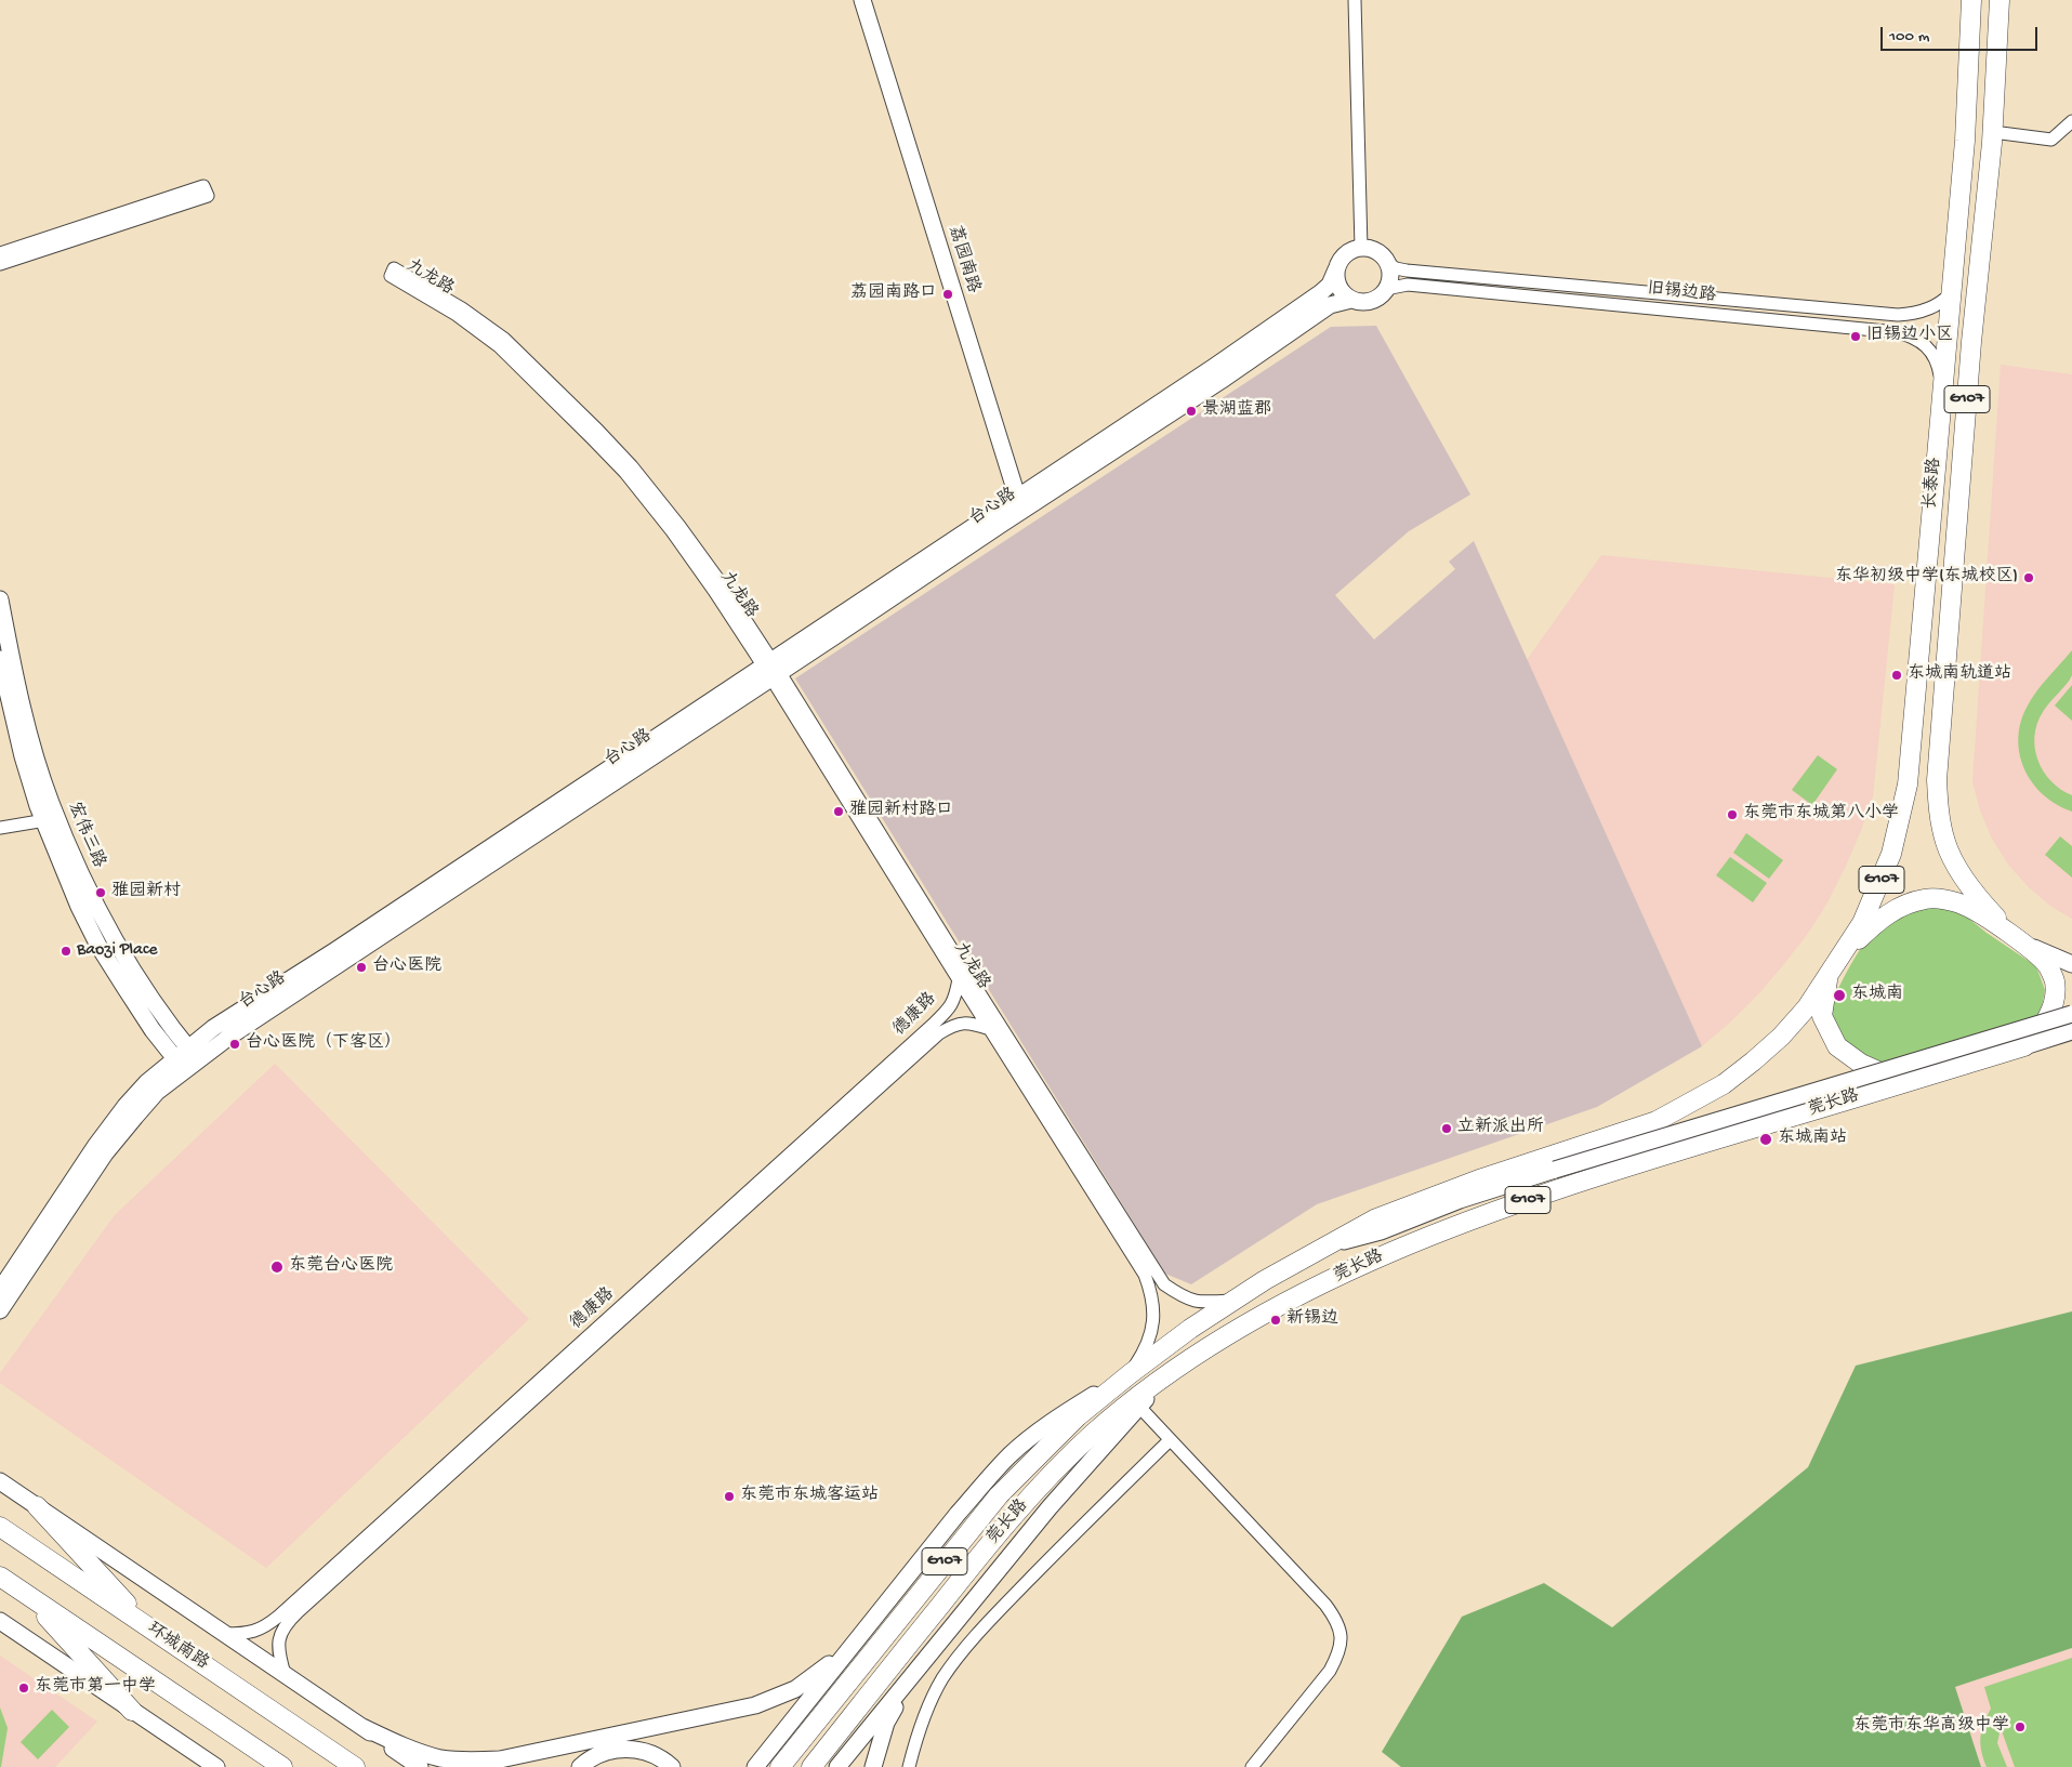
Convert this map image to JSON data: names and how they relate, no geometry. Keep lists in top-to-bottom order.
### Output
{
  "streets": {
    "highway": [
      "G107",
      "长泰路",
      "莞长路",
      "环城南路"
    ],
    "main road": ["荔园南路", "台心路", "宏伟三路"],
    "street": ["九龙路", "旧锡边路", "德康路"]
  },
  "crossings": [
    ["荔园南路", "台心路"],
    ["九龙路", "台心路"],
    ["九龙路", "德康路"],
    ["九龙路", "莞长路"],
    ["旧锡边路", "长泰路"],
    ["旧锡边路", "台心路"],
    ["G107", "长泰路"],
    ["G107", "莞长路"],
    ["长泰路", "莞长路"],
    ["台心路", "宏伟三路"]
  ],
  "places": [
    "荔园南路口",
    "旧锡边小区",
    "景湖蓝郡",
    "东华初级中学(东城校区)",
    "东城南轨道站",
    "雅园新村路口",
    "东莞市东城第八小学",
    "雅园新村",
    "Baozi Place",
    "台心医院",
    "东城南",
    "台心医院（下客区）",
    "立新派出所",
    "东城南站",
    "东莞台心医院",
    "新锡边",
    "东莞市东城客运站",
    "东莞市第一中学",
    "东莞市东华高级中学"
  ],
  "scale_bar": "100 m"
}
